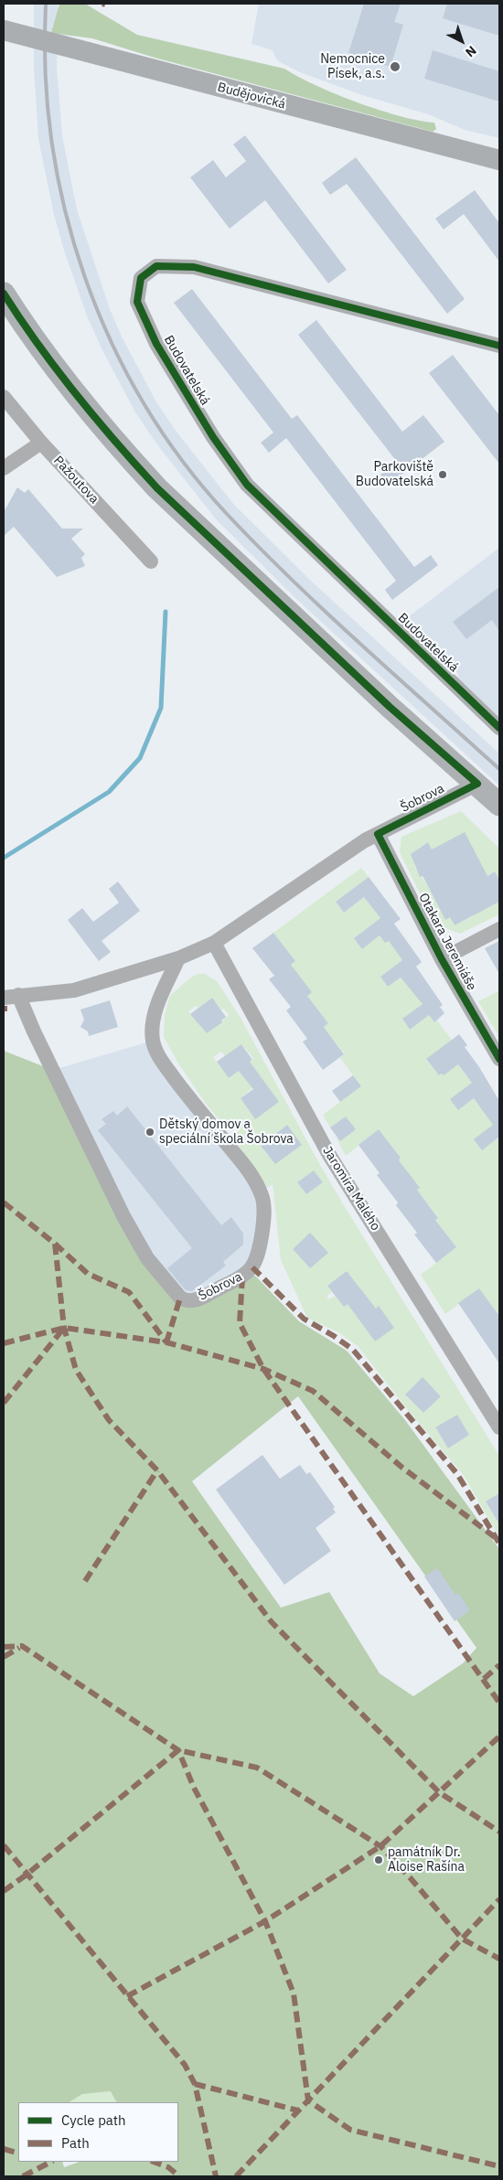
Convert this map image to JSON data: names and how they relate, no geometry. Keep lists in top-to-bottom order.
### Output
{
  "streets": {
    "street": [
      "Budějovická",
      "Budovatelská",
      "Pažoutova",
      "Šobrova",
      "Otakara Jeremiáše",
      "Jaromíra Malého"
    ]
  },
  "crossings": [
    ["Šobrova", "Otakara Jeremiáše"],
    ["Šobrova", "Jaromíra Malého"]
  ],
  "places": [
    "Nemocnice Písek, a.s.",
    "Parkoviště Budovatelská",
    "Dětský domov a speciální škola Šobrova",
    "památník Dr. Aloise Rašína"
  ],
  "legend": ["Cycle path", "Path"],
  "north": "bottom right"
}
